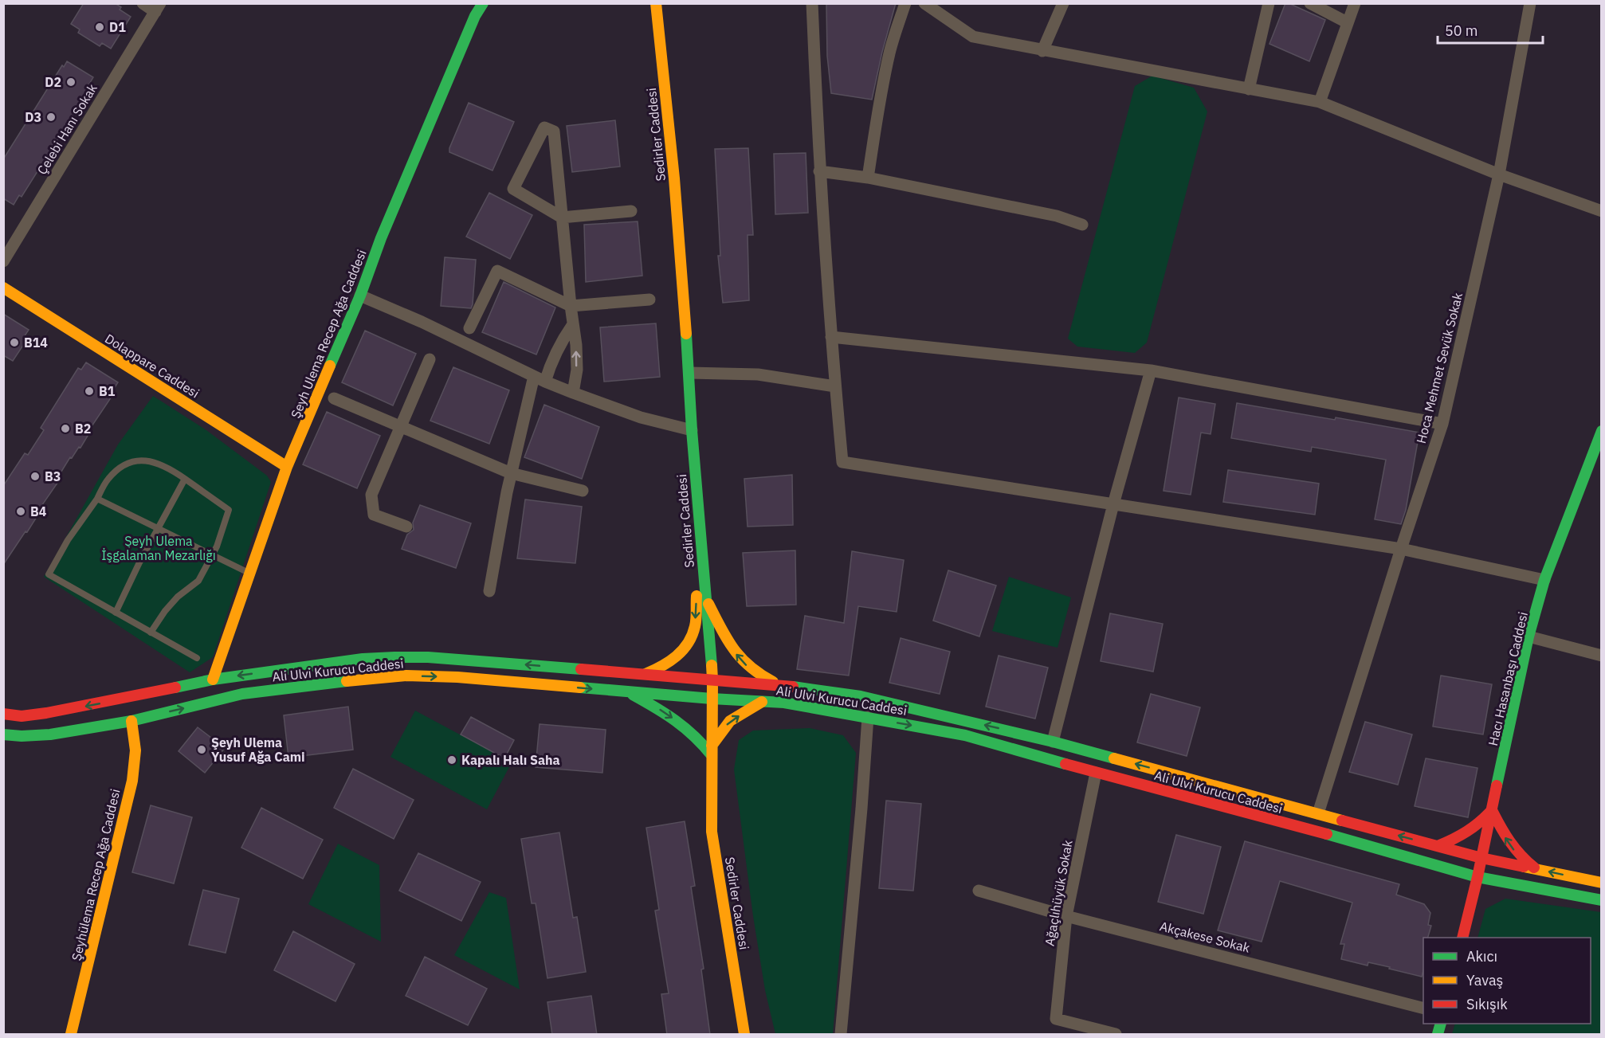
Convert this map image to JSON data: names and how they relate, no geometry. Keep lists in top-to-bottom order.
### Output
{
  "streets": {
    "main road": [
      "Sedirler Caddesi",
      "Şeyh Ulema Recep Ağa Caddesi",
      "Dolappare Caddesi",
      "Ali Ulvi Kurucu Caddesi",
      "Hacı Hasanbaşı Caddesi",
      "Şeyhülema Recep Ağa Caddesi"
    ],
    "street": [
      "Çelebi Hanı Sokak",
      "Hoca Mehmet Sevük Sokak",
      "Ağaçlıhüyük Sokak",
      "Akçakese Sokak"
    ]
  },
  "crossings": [
    ["Sedirler Caddesi", "Ali Ulvi Kurucu Caddesi"],
    ["Şeyh Ulema Recep Ağa Caddesi", "Dolappare Caddesi"],
    ["Şeyh Ulema Recep Ağa Caddesi", "Ali Ulvi Kurucu Caddesi"],
    ["Hoca Mehmet Sevük Sokak", "Ali Ulvi Kurucu Caddesi"],
    ["Ali Ulvi Kurucu Caddesi", "Hacı Hasanbaşı Caddesi"],
    ["Ali Ulvi Kurucu Caddesi", "Şeyhülema Recep Ağa Caddesi"],
    ["Ali Ulvi Kurucu Caddesi", "Ağaçlıhüyük Sokak"],
    ["Ağaçlıhüyük Sokak", "Akçakese Sokak"]
  ],
  "parks": ["Şeyh Ulema İşgalaman Mezarlığı"],
  "places": [
    "D1",
    "D2",
    "D3",
    "B14",
    "B1",
    "B2",
    "B3",
    "B4",
    "Şeyh Ulema Yusuf Ağa Cami",
    "Kapalı Halı Saha"
  ],
  "legend": ["Akıcı", "Yavaş", "Sıkışık"],
  "scale_bar": "50 m"
}
